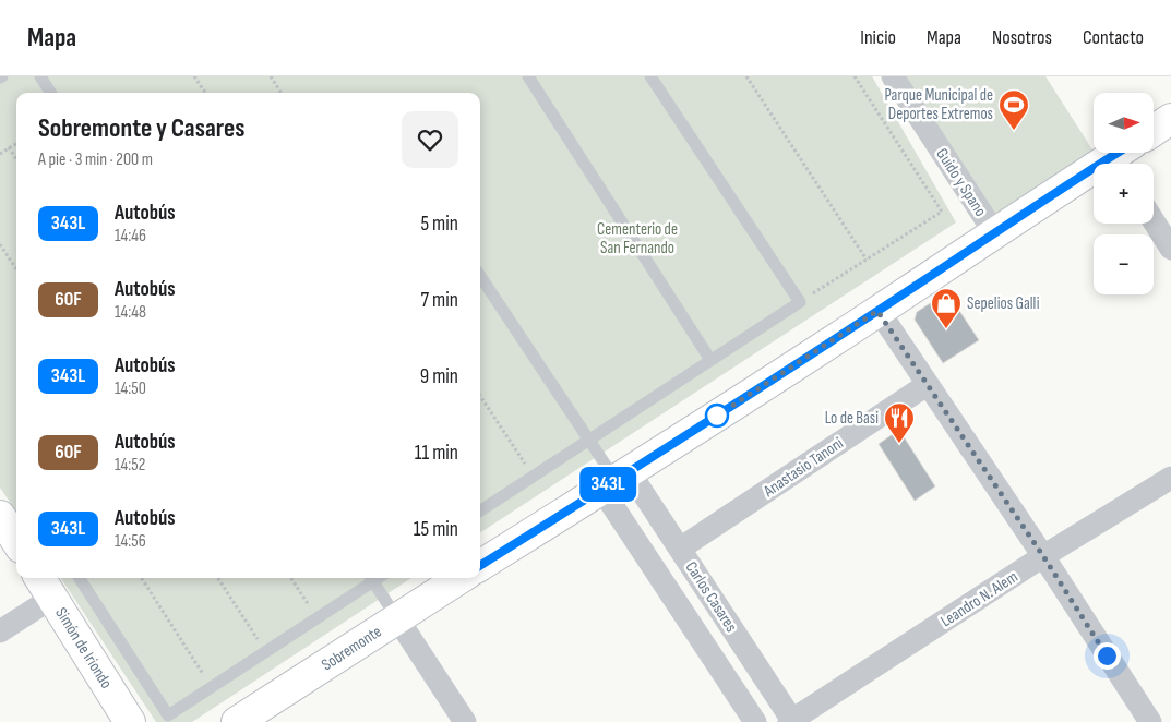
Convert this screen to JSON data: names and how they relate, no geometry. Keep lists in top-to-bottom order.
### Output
{
  "streets": {
    "main road": ["Simón de Iriondo", "Sobremonte"],
    "street": [
      "Guido y Spano",
      "Anastasio Tanoni",
      "Carlos Casares",
      "Leandro N. Alem"
    ]
  },
  "crossings": [
    ["Anastasio Tanoni", "Carlos Casares"],
    ["Carlos Casares", "Leandro N. Alem"]
  ],
  "parks": ["Cementerio de San Fernando"],
  "places": {
    "sports": ["Parque Municipal de Deportes Extremos"],
    "shop": ["Sepelios Galli"],
    "restaurant": ["Lo de Basi"]
  },
  "lines": ["bus line 343L"],
  "north": "right",
  "page": {
    "header": "Mapa",
    "nav": [
      "Inicio",
      "Mapa",
      "Nosotros",
      "Contacto"
    ],
    "on_map": "343L",
    "map_buttons": ["+", "−"],
    "heading": ["Sobremonte y Casares", "A pie · 3 min · 200 m"],
    "list": [
      {
        "mark": "343L",
        "name": "Autobús",
        "note": "14:46",
        "value": "5 min"
      },
      {
        "mark": "60F",
        "name": "Autobús",
        "note": "14:48",
        "value": "7 min"
      },
      {
        "mark": "343L",
        "name": "Autobús",
        "note": "14:50",
        "value": "9 min"
      },
      {
        "mark": "60F",
        "name": "Autobús",
        "note": "14:52",
        "value": "11 min"
      },
      {
        "mark": "343L",
        "name": "Autobús",
        "note": "14:56",
        "value": "15 min"
      }
    ]
  }
}
